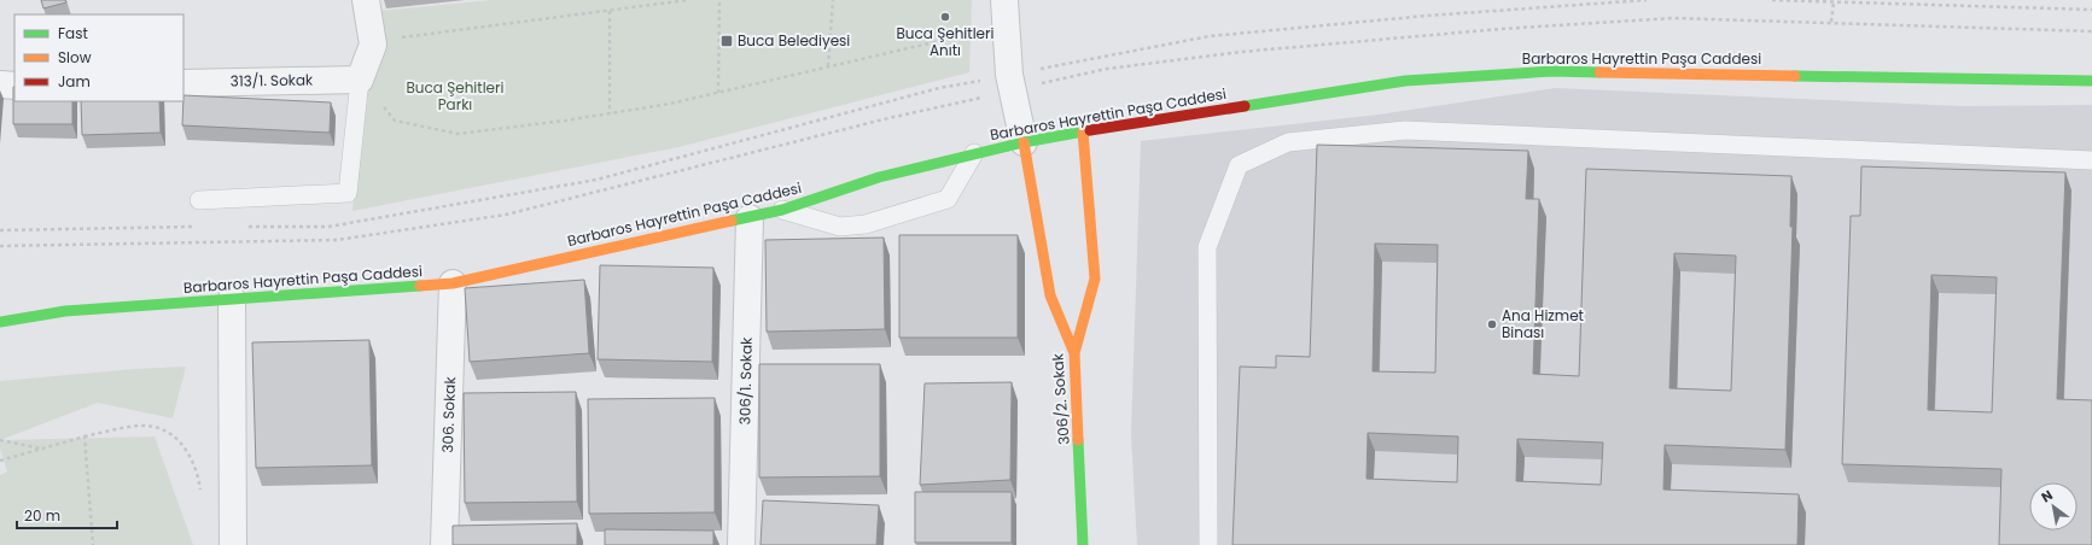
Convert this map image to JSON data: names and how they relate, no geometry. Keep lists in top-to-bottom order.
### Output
{
  "streets": {
    "main road": ["Barbaros Hayrettin Paşa Caddesi", "306/2. Sokak"],
    "street": ["313/1. Sokak", "306/1. Sokak", "306. Sokak"]
  },
  "crossings": [
    ["Barbaros Hayrettin Paşa Caddesi", "306/1. Sokak"],
    ["Barbaros Hayrettin Paşa Caddesi", "306/2. Sokak"],
    ["Barbaros Hayrettin Paşa Caddesi", "306. Sokak"]
  ],
  "parks": ["Buca Şehitleri Parkı"],
  "places": {
    "other": ["Buca Şehitleri Anıtı", "Ana Hizmet Binası"],
    "transit": ["Buca Belediyesi"]
  },
  "legend": ["Fast", "Slow", "Jam"],
  "scale_bar": "20 m",
  "north": "top left"
}
